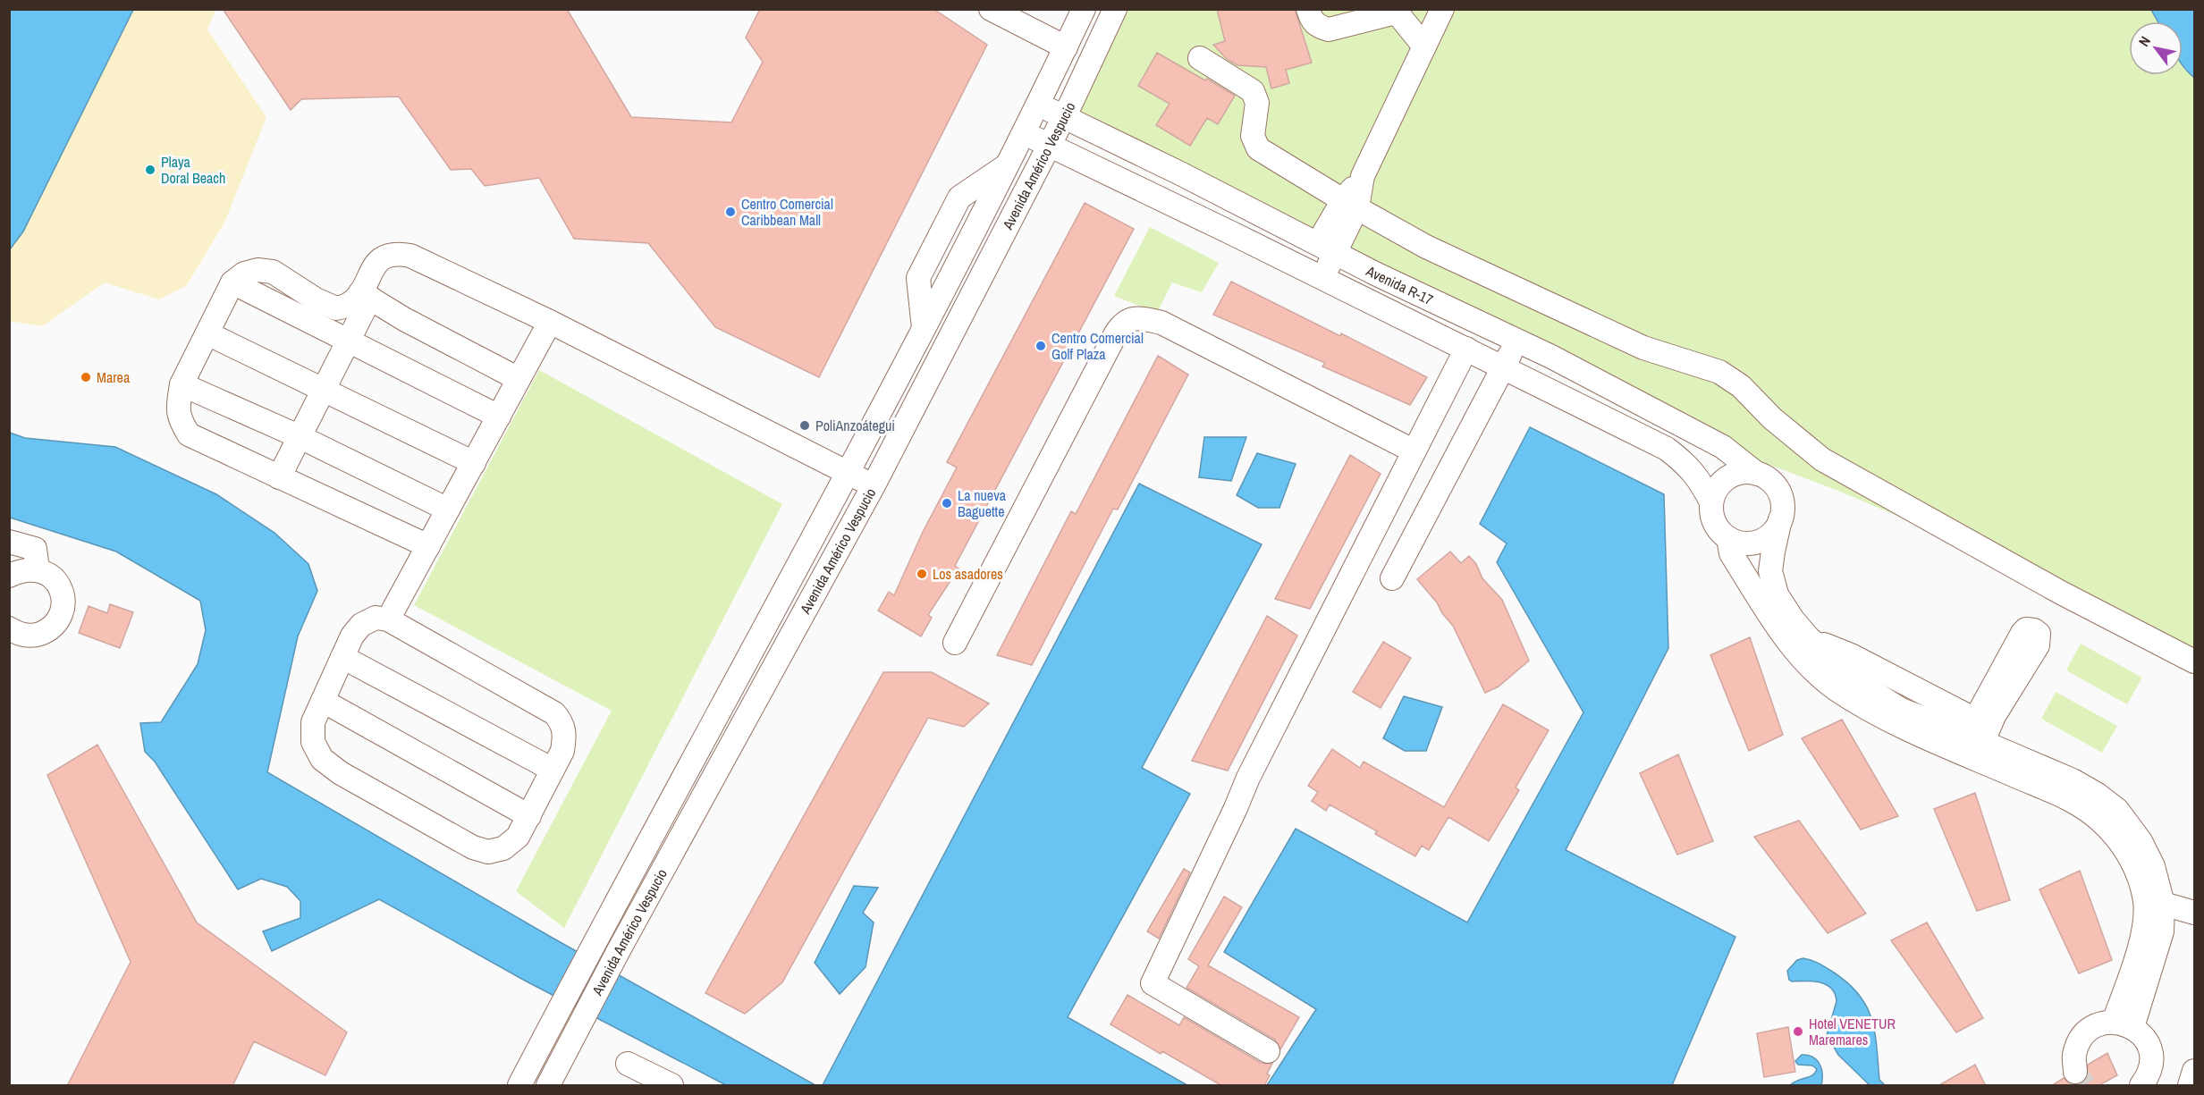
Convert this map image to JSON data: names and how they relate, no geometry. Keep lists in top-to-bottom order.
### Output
{
  "streets": {
    "street": ["Avenida Américo Vespucio", "Avenida R-17"]
  },
  "crossings": [
    ["Avenida Américo Vespucio", "Avenida R-17"]
  ],
  "places": [
    "Playa Doral Beach",
    "Centro Comercial Caribbean Mall",
    "Centro Comercial Golf Plaza",
    "Marea",
    "PoliAnzoátegui",
    "La nueva Baguette",
    "Los asadores",
    "Hotel VENETUR Maremares"
  ],
  "north": "top left"
}
